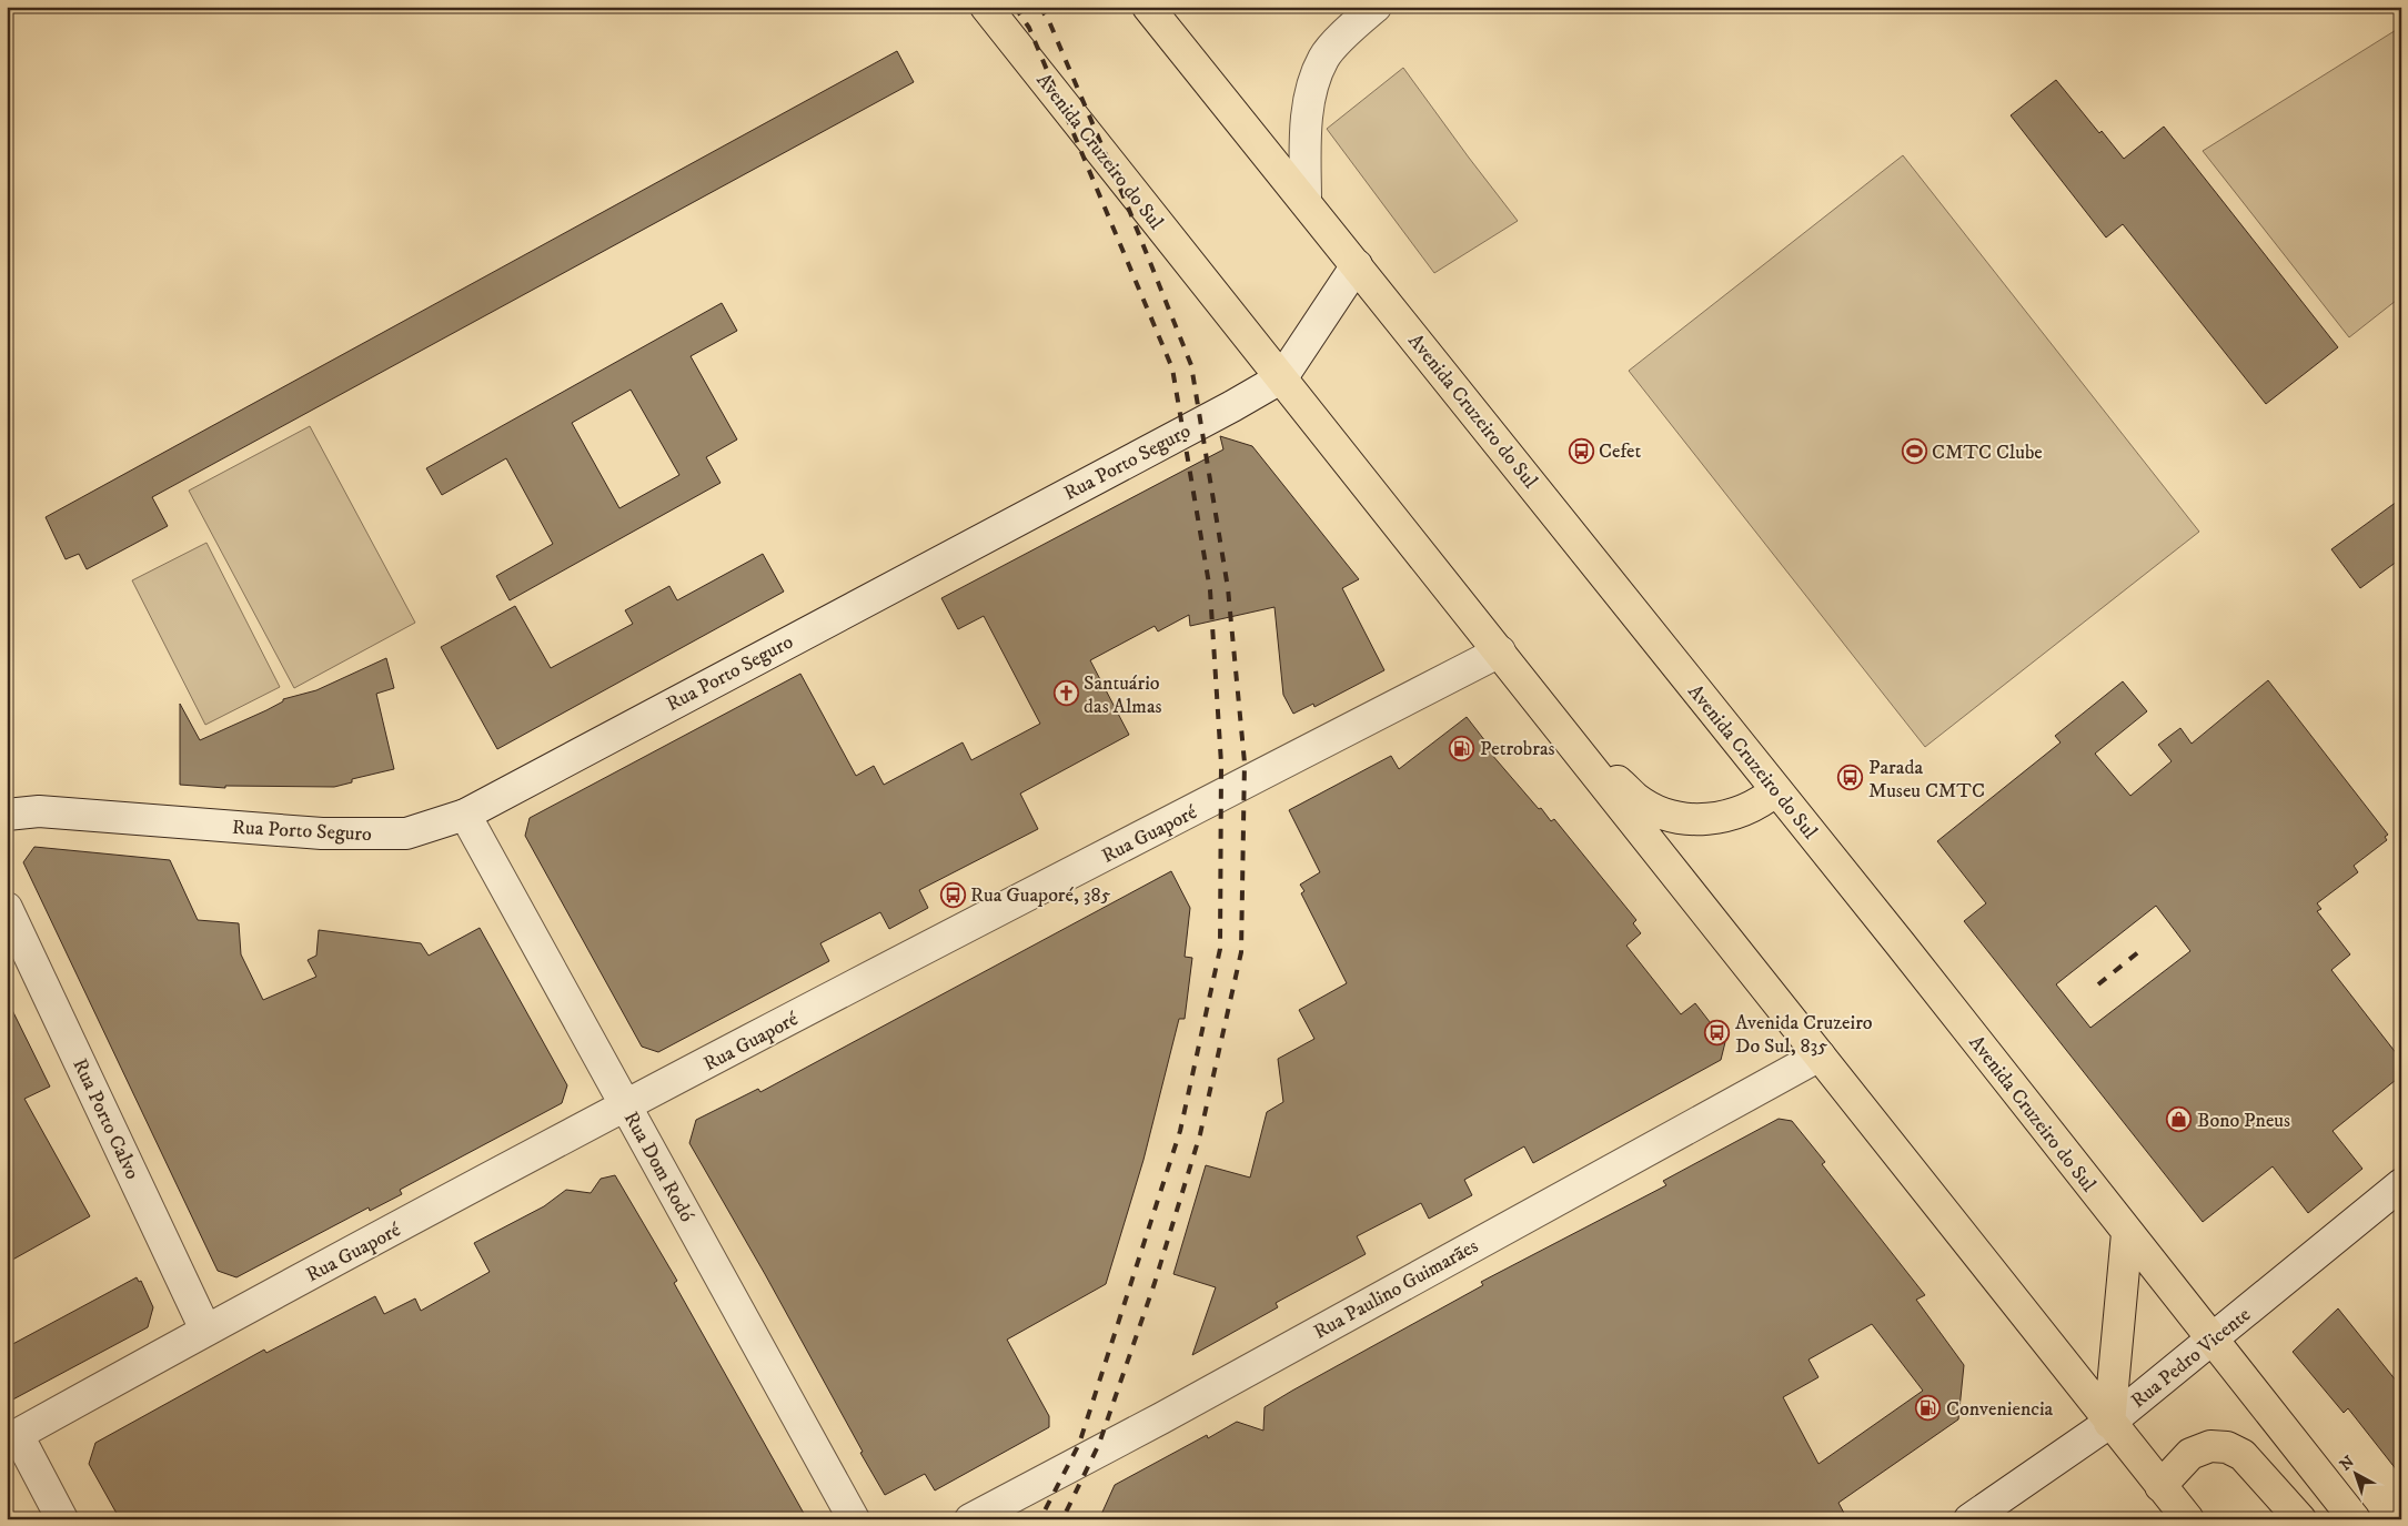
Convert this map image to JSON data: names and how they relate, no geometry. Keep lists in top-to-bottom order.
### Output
{
  "streets": {
    "main road": ["Avenida Cruzeiro do Sul"],
    "street": [
      "Rua Porto Seguro",
      "Rua Guaporé",
      "Rua Porto Calvo",
      "Rua Dom Rodó",
      "Rua Paulino Guimarães",
      "Rua Pedro Vicente"
    ]
  },
  "crossings": [
    ["Avenida Cruzeiro do Sul", "Rua Porto Seguro"],
    ["Avenida Cruzeiro do Sul", "Rua Guaporé"],
    ["Avenida Cruzeiro do Sul", "Rua Paulino Guimarães"],
    ["Avenida Cruzeiro do Sul", "Rua Pedro Vicente"],
    ["Rua Porto Seguro", "Rua Dom Rodó"],
    ["Rua Guaporé", "Rua Porto Calvo"],
    ["Rua Guaporé", "Rua Dom Rodó"]
  ],
  "places": {
    "bus stop": [
      "Cefet",
      "Parada Museu CMTC",
      "Rua Guaporé, 385",
      "Avenida Cruzeiro Do Sul, 835"
    ],
    "sports": ["CMTC Clube"],
    "church": ["Santuário das Almas"],
    "fuel station": ["Petrobras", "Conveniencia"],
    "shop": ["Bono Pneus"]
  },
  "north": "top left"
}
